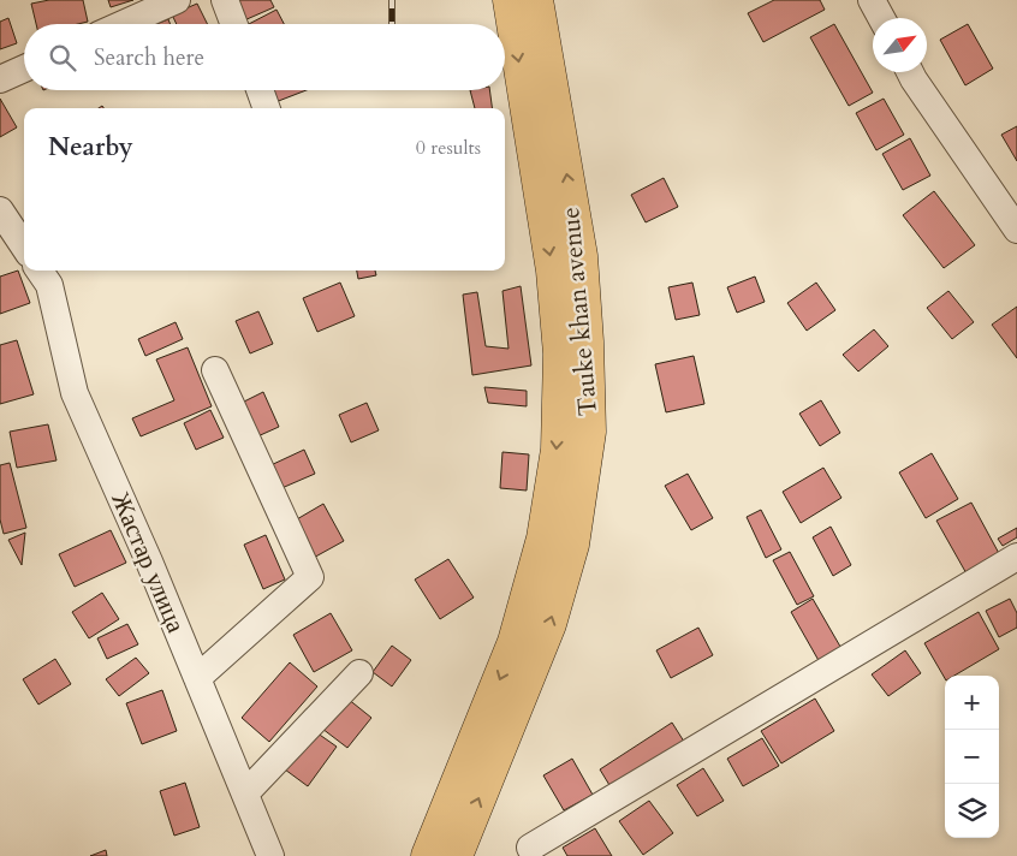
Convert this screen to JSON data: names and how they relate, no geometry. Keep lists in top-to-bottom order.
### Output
{
  "streets": {
    "main road": ["Tauke khan avenue"],
    "street": ["Жастар улица"]
  },
  "north": "top right",
  "page": {
    "search": "Search here",
    "heading": ["Nearby", "0 results"],
    "map_buttons": ["+", "−"]
  }
}
